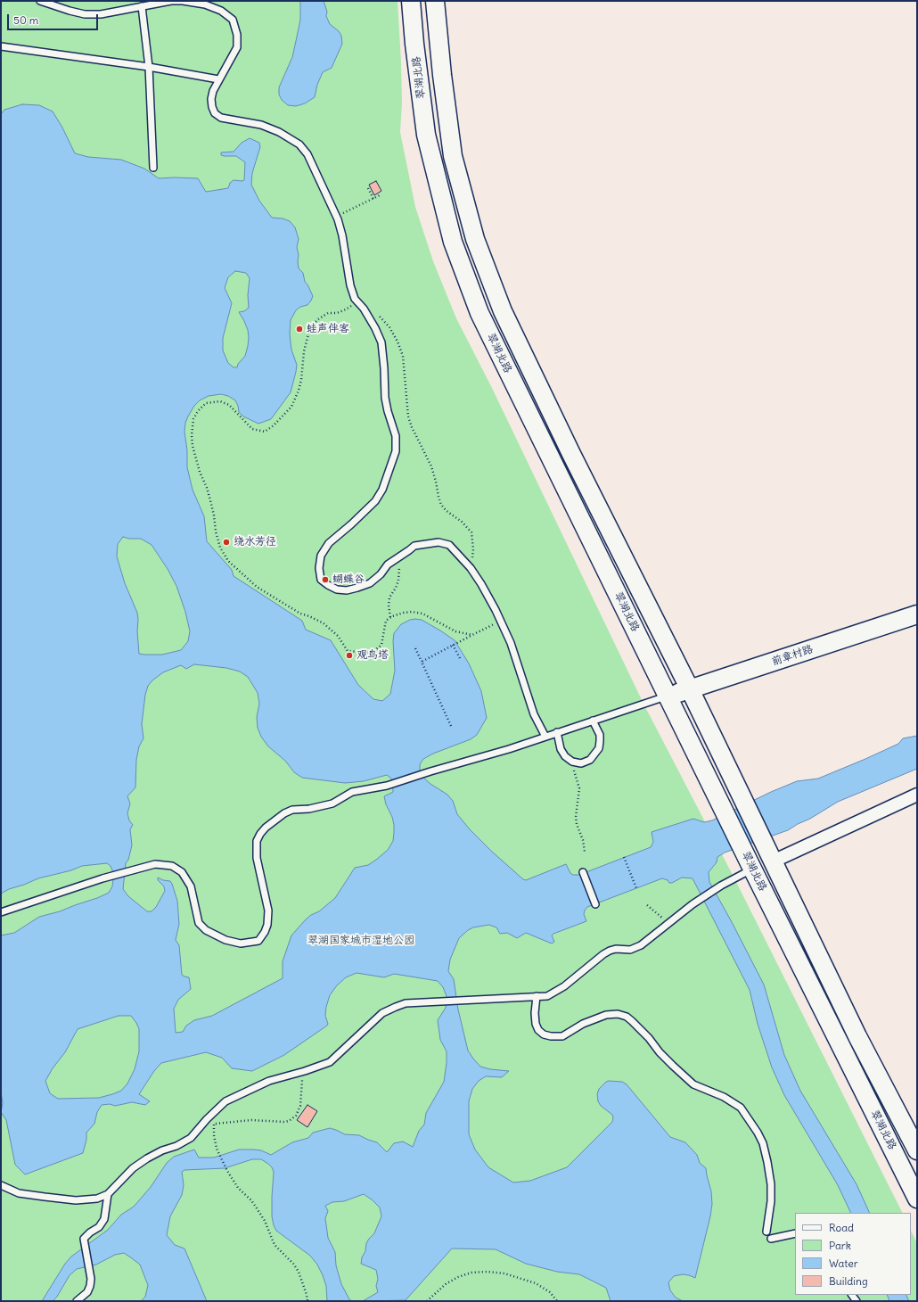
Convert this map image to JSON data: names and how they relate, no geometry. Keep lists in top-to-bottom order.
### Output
{
  "streets": {
    "street": ["翠湖北路", "前章村路"]
  },
  "crossings": [
    ["翠湖北路", "前章村路"]
  ],
  "parks": ["翠湖国家城市湿地公园"],
  "places": [
    "蛙声伴客",
    "绕水芳径",
    "蝴蝶谷",
    "观鸟塔"
  ],
  "legend": [
    "Road",
    "Park",
    "Water",
    "Building"
  ],
  "scale_bar": "50 m"
}
